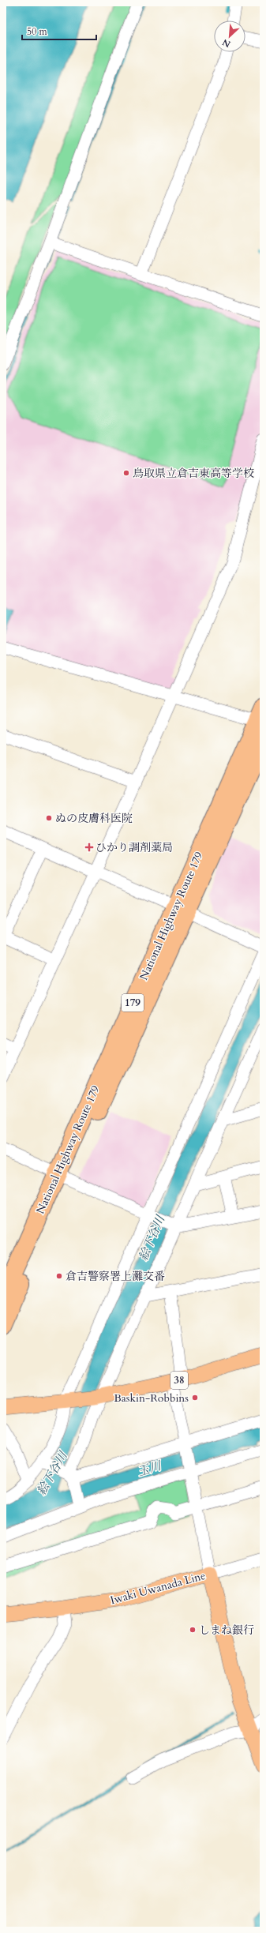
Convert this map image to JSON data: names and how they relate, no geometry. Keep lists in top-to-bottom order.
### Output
{
  "streets": {
    "highway": ["National Highway Route 179", "179"],
    "main road": ["38", "Iwaki Uwanada Line"]
  },
  "water": ["絵下谷川", "玉川"],
  "places": {
    "other": [
      "鳥取県立倉吉東高等学校",
      "ぬの皮膚科医院",
      "倉吉警察署上灘交番",
      "Baskin-Robbins",
      "しまね銀行"
    ],
    "health": ["ひかり調剤薬局"]
  },
  "scale_bar": "50 m",
  "north": "bottom left"
}
